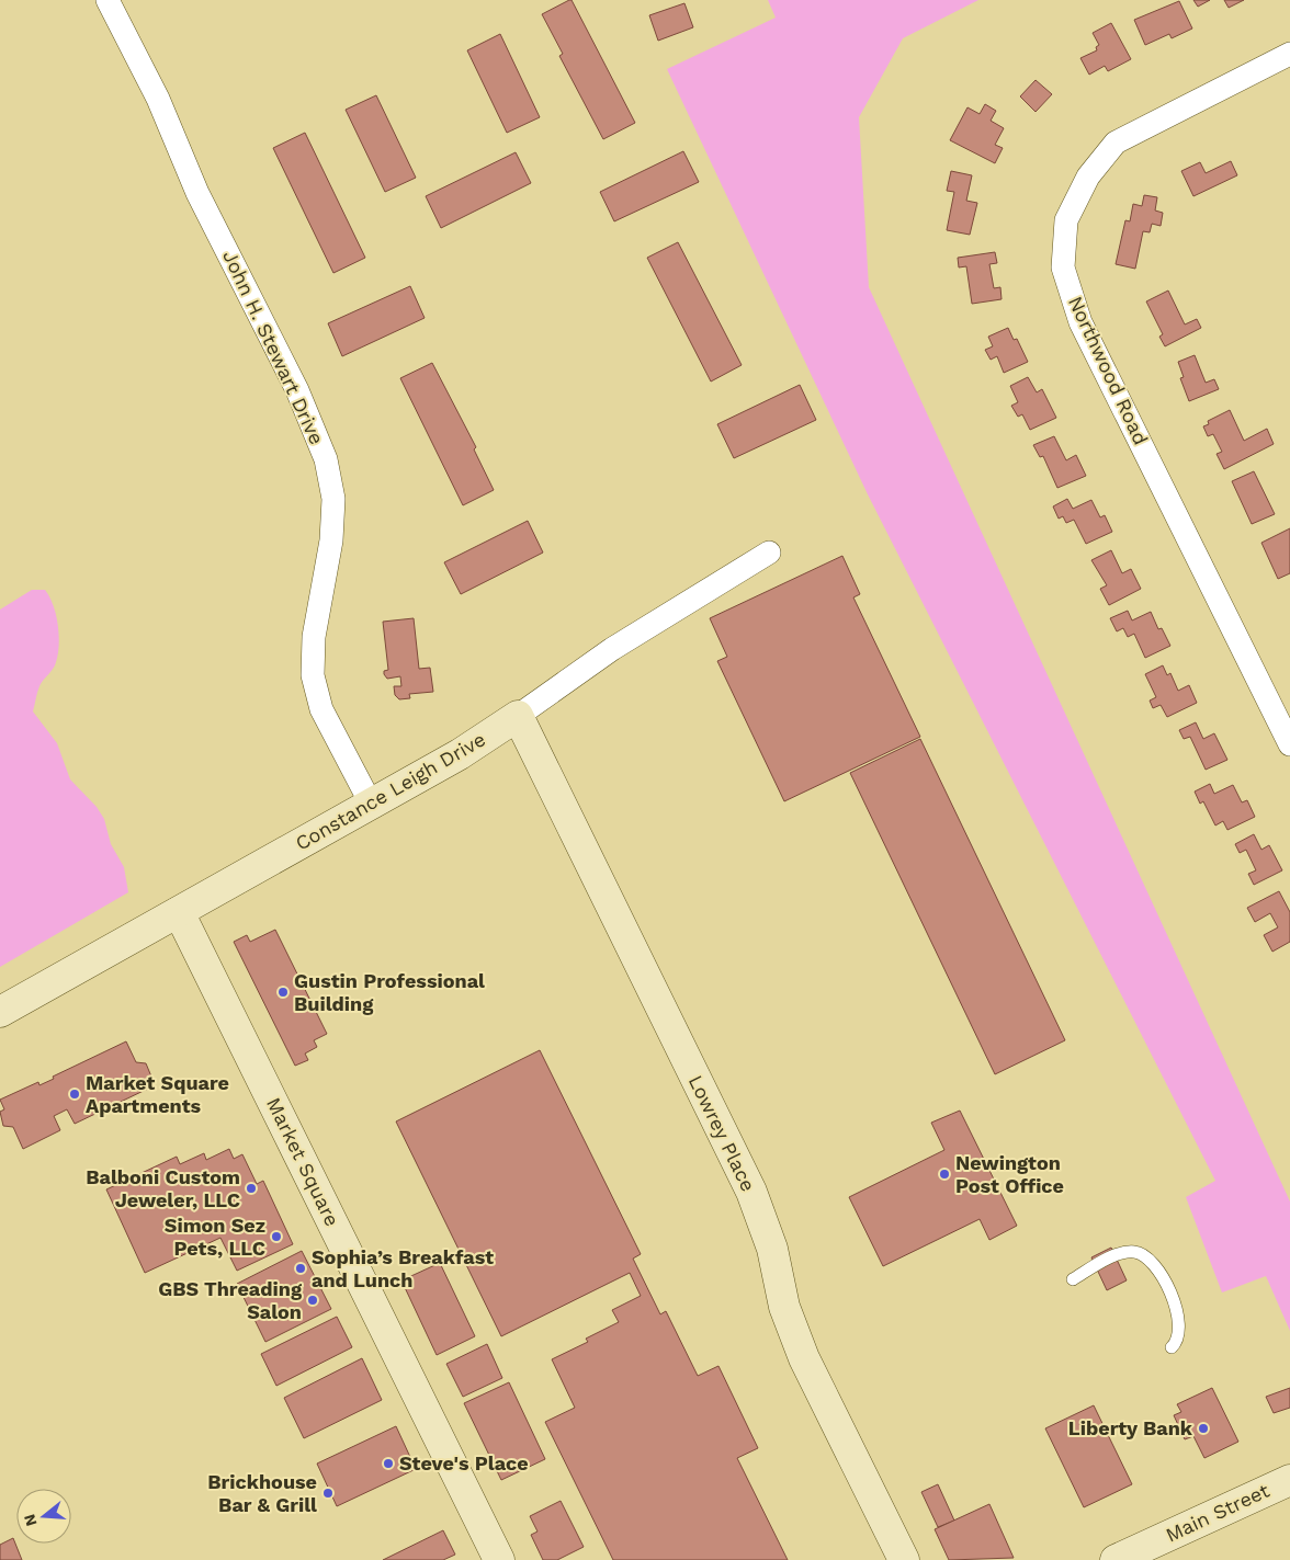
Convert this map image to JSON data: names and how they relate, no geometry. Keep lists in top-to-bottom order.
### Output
{
  "streets": {
    "street": [
      "John H. Stewart Drive",
      "Northwood Road",
      "Constance Leigh Drive",
      "Lowrey Place",
      "Market Square",
      "Main Street"
    ]
  },
  "crossings": [
    ["John H. Stewart Drive", "Constance Leigh Drive"],
    ["Constance Leigh Drive", "Lowrey Place"],
    ["Constance Leigh Drive", "Market Square"]
  ],
  "places": [
    "Gustin Professional Building",
    "Market Square Apartments",
    "Newington Post Office",
    "Balboni Custom Jeweler, LLC",
    "Simon Sez Pets, LLC",
    "Sophia’s Breakfast and Lunch",
    "GBS Threading Salon",
    "Liberty Bank",
    "Steve's Place",
    "Brickhouse Bar & Grill"
  ],
  "north": "left"
}
